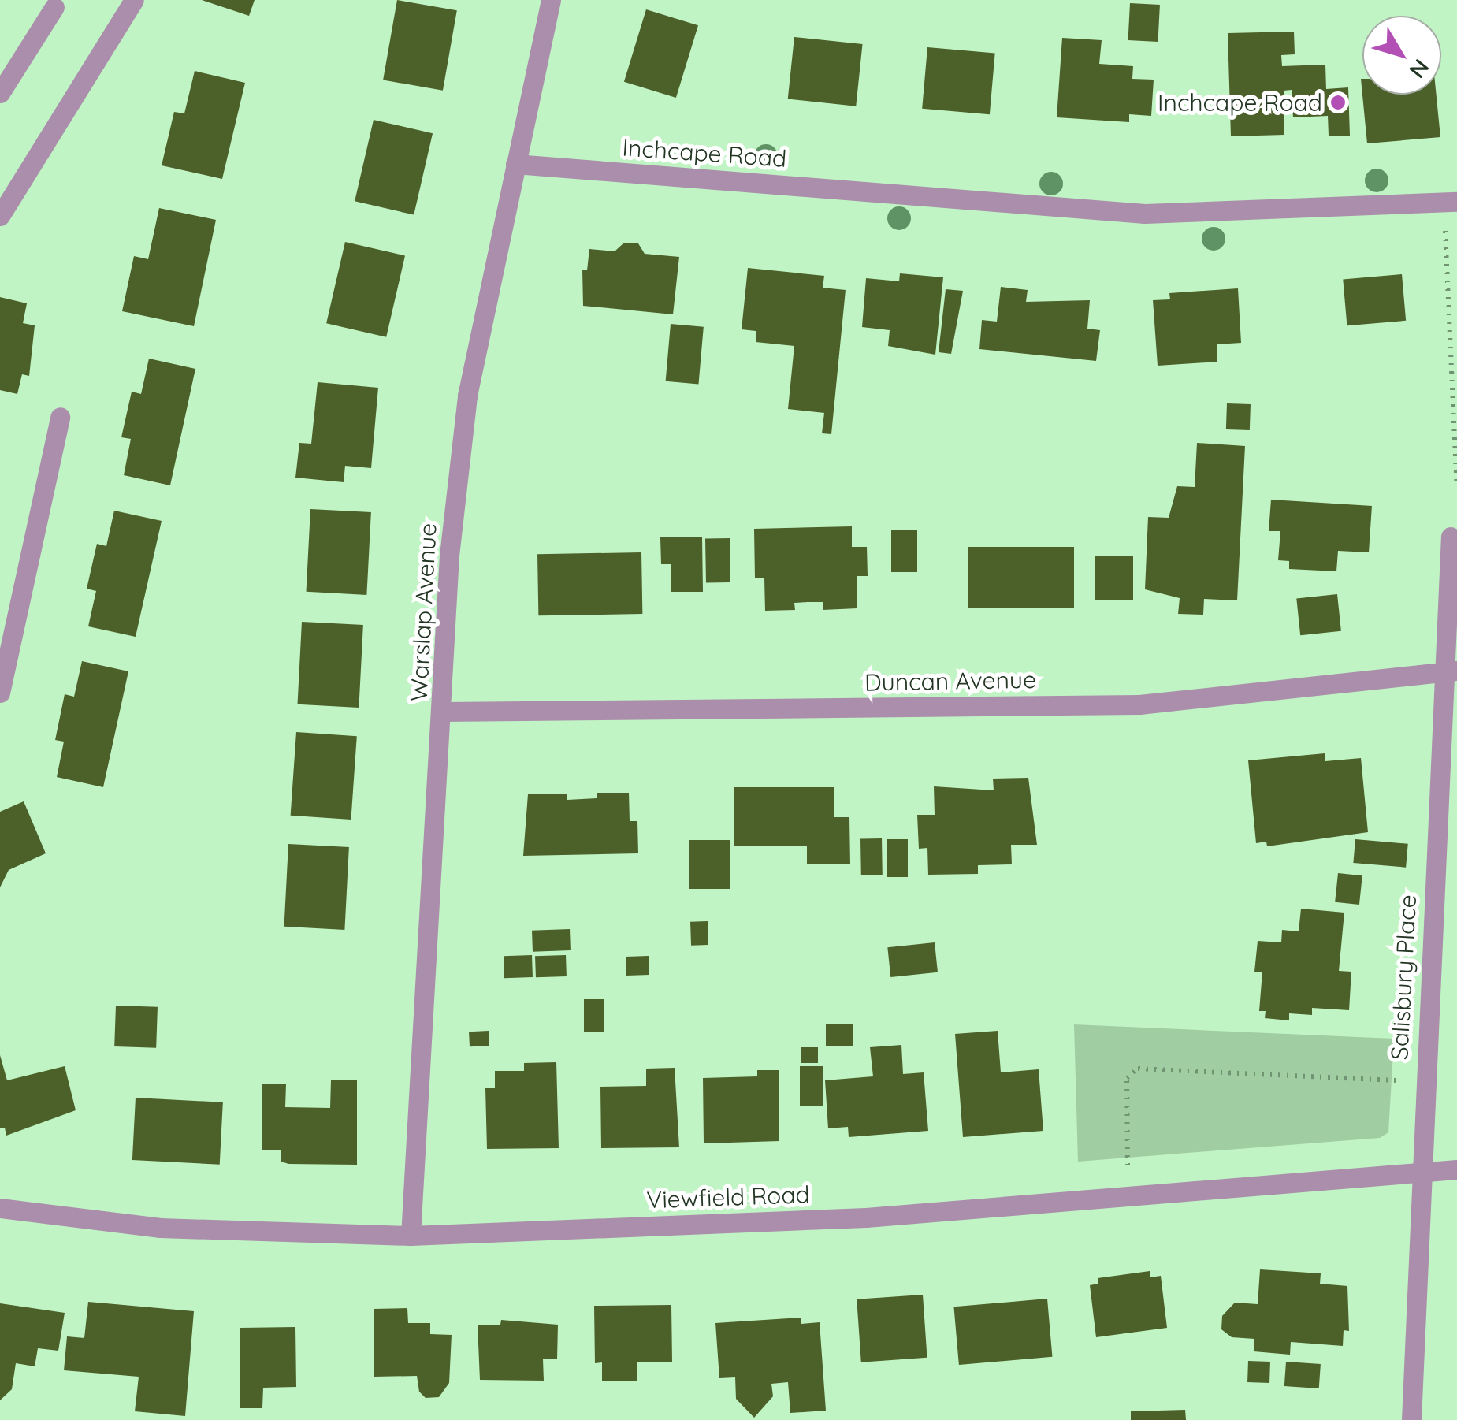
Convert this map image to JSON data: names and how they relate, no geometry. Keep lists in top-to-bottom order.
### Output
{
  "streets": {
    "street": [
      "Inchcape Road",
      "Warslap Avenue",
      "Duncan Avenue",
      "Salisbury Place",
      "Viewfield Road"
    ]
  },
  "crossings": [
    ["Inchcape Road", "Warslap Avenue"],
    ["Warslap Avenue", "Duncan Avenue"],
    ["Warslap Avenue", "Viewfield Road"],
    ["Duncan Avenue", "Salisbury Place"],
    ["Salisbury Place", "Viewfield Road"]
  ],
  "places": ["Inchcape Road"],
  "north": "bottom right"
}
